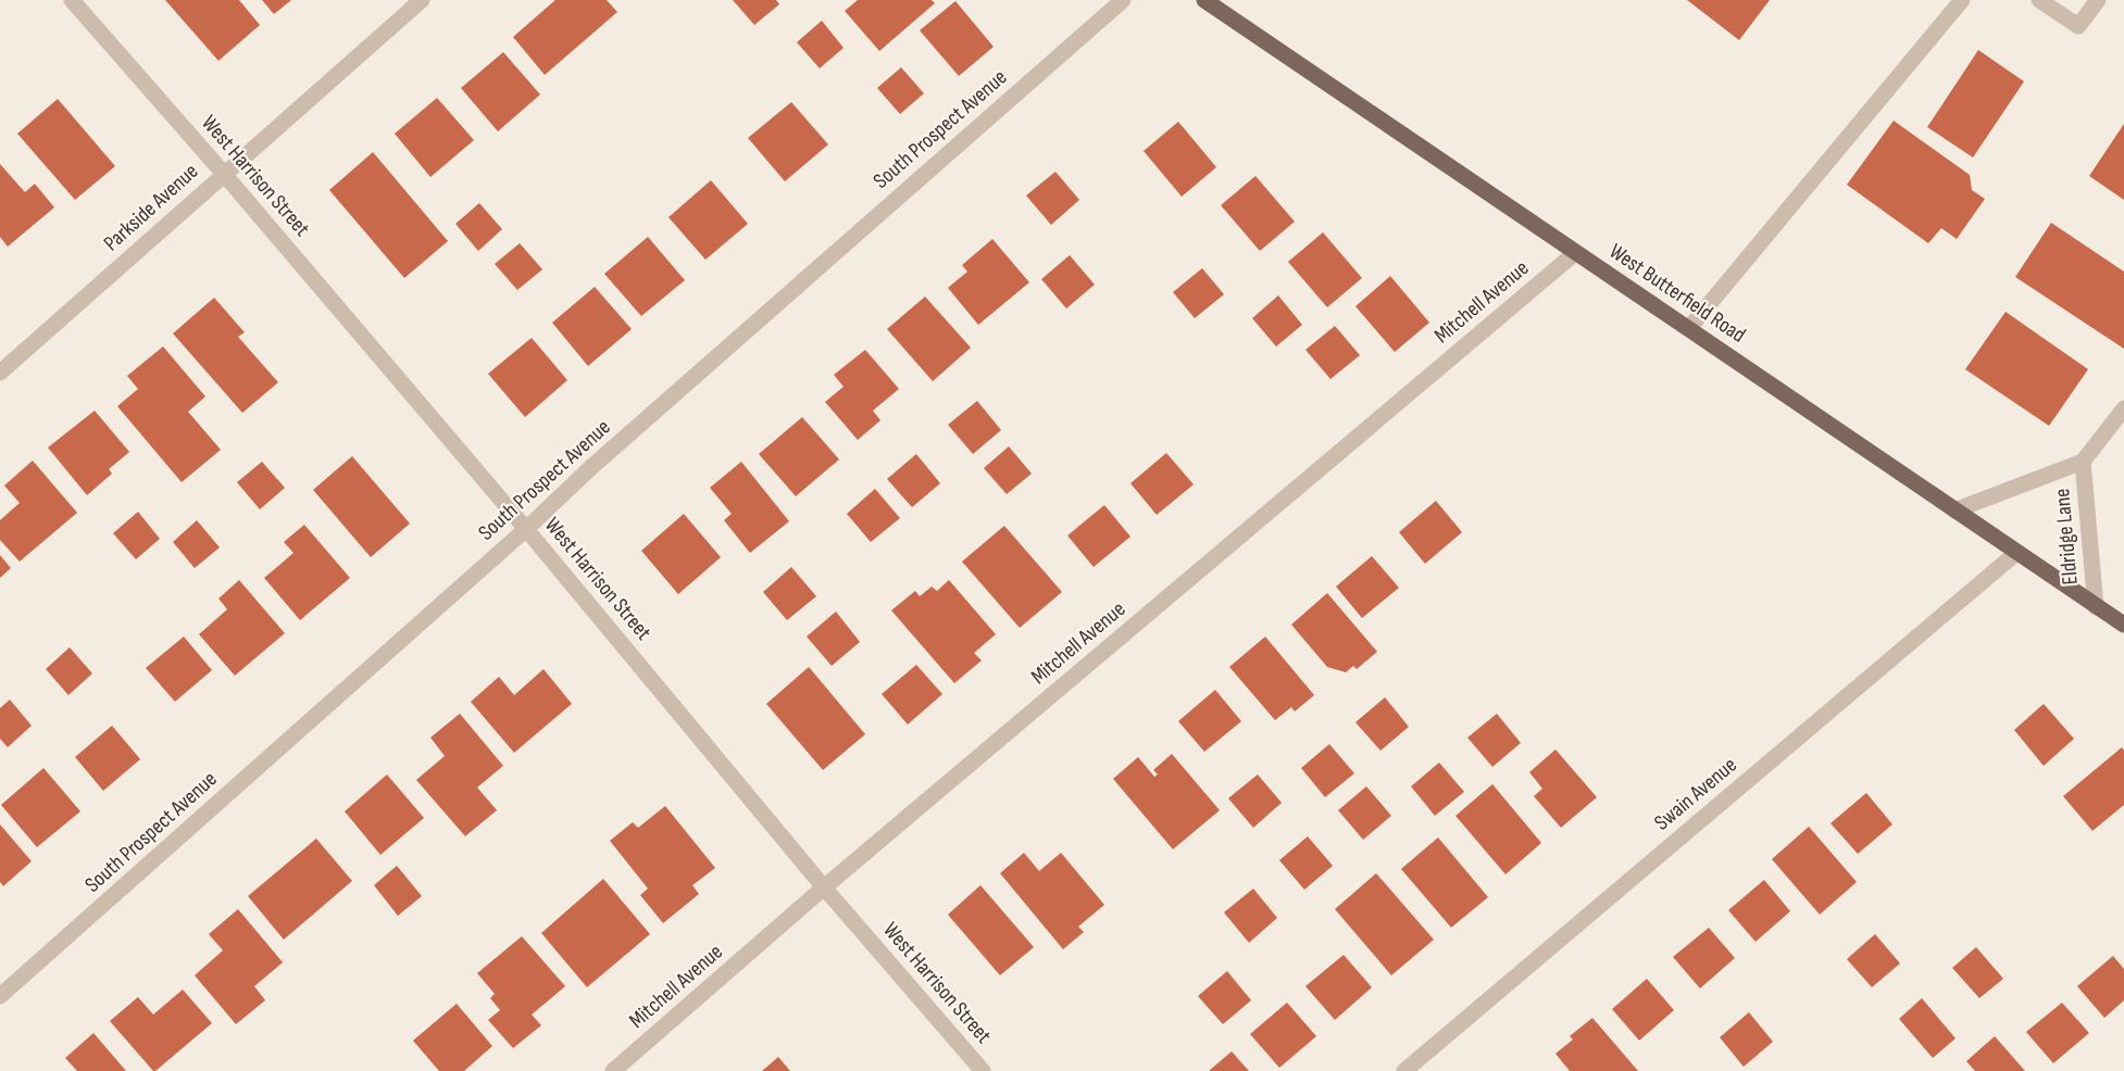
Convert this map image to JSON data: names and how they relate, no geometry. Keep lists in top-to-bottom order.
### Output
{
  "streets": {
    "main road": ["West Butterfield Road"],
    "street": [
      "South Prospect Avenue",
      "West Harrison Street",
      "Parkside Avenue",
      "Mitchell Avenue",
      "Eldridge Lane",
      "Swain Avenue"
    ]
  },
  "crossings": [
    ["South Prospect Avenue", "West Harrison Street"],
    ["West Harrison Street", "Parkside Avenue"],
    ["West Harrison Street", "Mitchell Avenue"],
    ["West Butterfield Road", "Mitchell Avenue"],
    ["West Butterfield Road", "Eldridge Lane"],
    ["West Butterfield Road", "Swain Avenue"]
  ]
}
